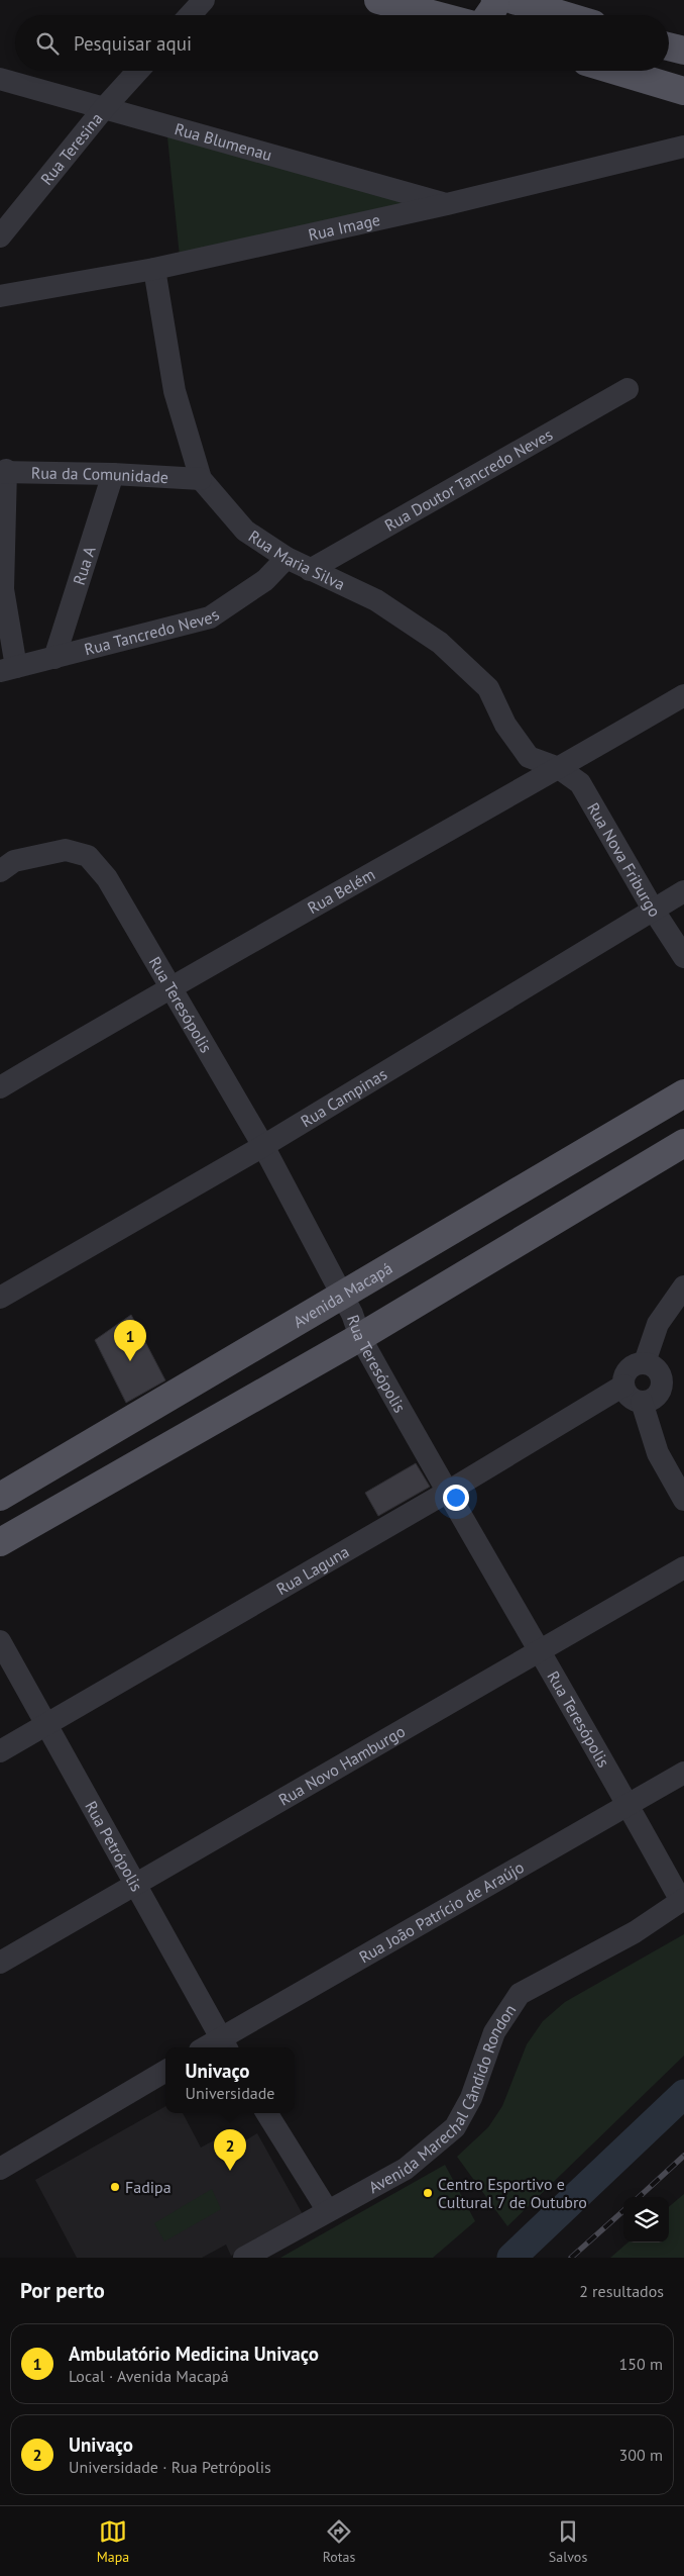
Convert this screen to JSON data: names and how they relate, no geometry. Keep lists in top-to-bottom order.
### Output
{
  "streets": {
    "main road": ["Avenida Macapá"],
    "street": [
      "Rua Blumenau",
      "Rua Teresina",
      "Rua Image",
      "Rua da Comunidade",
      "Rua Doutor Tancredo Neves",
      "Rua Maria Silva",
      "Rua A",
      "Rua Tancredo Neves",
      "Rua Nova Friburgo",
      "Rua Belém",
      "Rua Teresópolis",
      "Rua Campinas",
      "Rua Laguna",
      "Rua Novo Hamburgo",
      "Rua Petrópolis",
      "Rua João Patrício de Araújo",
      "Avenida Marechal Cândido Rondon"
    ]
  },
  "crossings": [
    ["Rua Blumenau", "Rua Teresina"],
    ["Rua Blumenau", "Rua Image"],
    ["Rua Image", "Rua Maria Silva"],
    ["Rua da Comunidade", "Rua Maria Silva"],
    ["Rua da Comunidade", "Rua A"],
    ["Rua Doutor Tancredo Neves", "Rua Maria Silva"],
    ["Rua Maria Silva", "Rua Tancredo Neves"],
    ["Rua Maria Silva", "Rua Nova Friburgo"],
    ["Rua Maria Silva", "Rua Belém"],
    ["Rua A", "Rua Tancredo Neves"],
    ["Rua Nova Friburgo", "Rua Belém"],
    ["Rua Nova Friburgo", "Rua Campinas"],
    ["Rua Belém", "Rua Teresópolis"],
    ["Rua Teresópolis", "Rua Campinas"],
    ["Rua Teresópolis", "Avenida Macapá"],
    ["Rua Teresópolis", "Rua Laguna"],
    ["Rua Teresópolis", "Rua Novo Hamburgo"],
    ["Rua Teresópolis", "Rua João Patrício de Araújo"],
    ["Rua Teresópolis", "Avenida Marechal Cândido Rondon"],
    ["Rua Laguna", "Rua Petrópolis"],
    ["Rua Novo Hamburgo", "Rua Petrópolis"],
    ["Rua Petrópolis", "Rua João Patrício de Araújo"]
  ],
  "places": ["Fadipa", "Centro Esportivo e Cultural 7 de Outubro"],
  "page": {
    "search": "Pesquisar aqui",
    "pins": ["1", "2"],
    "popup": ["Univaço", "Universidade"],
    "heading": ["Por perto", "2 resultados"],
    "list": [
      {
        "mark": "1",
        "name": "Ambulatório Medicina Univaço",
        "note": "Local · Avenida Macapá",
        "value": "150 m"
      },
      {
        "mark": "2",
        "name": "Univaço",
        "note": "Universidade · Rua Petrópolis",
        "value": "300 m"
      }
    ],
    "nav": ["Mapa", "Rotas", "Salvos"]
  }
}
